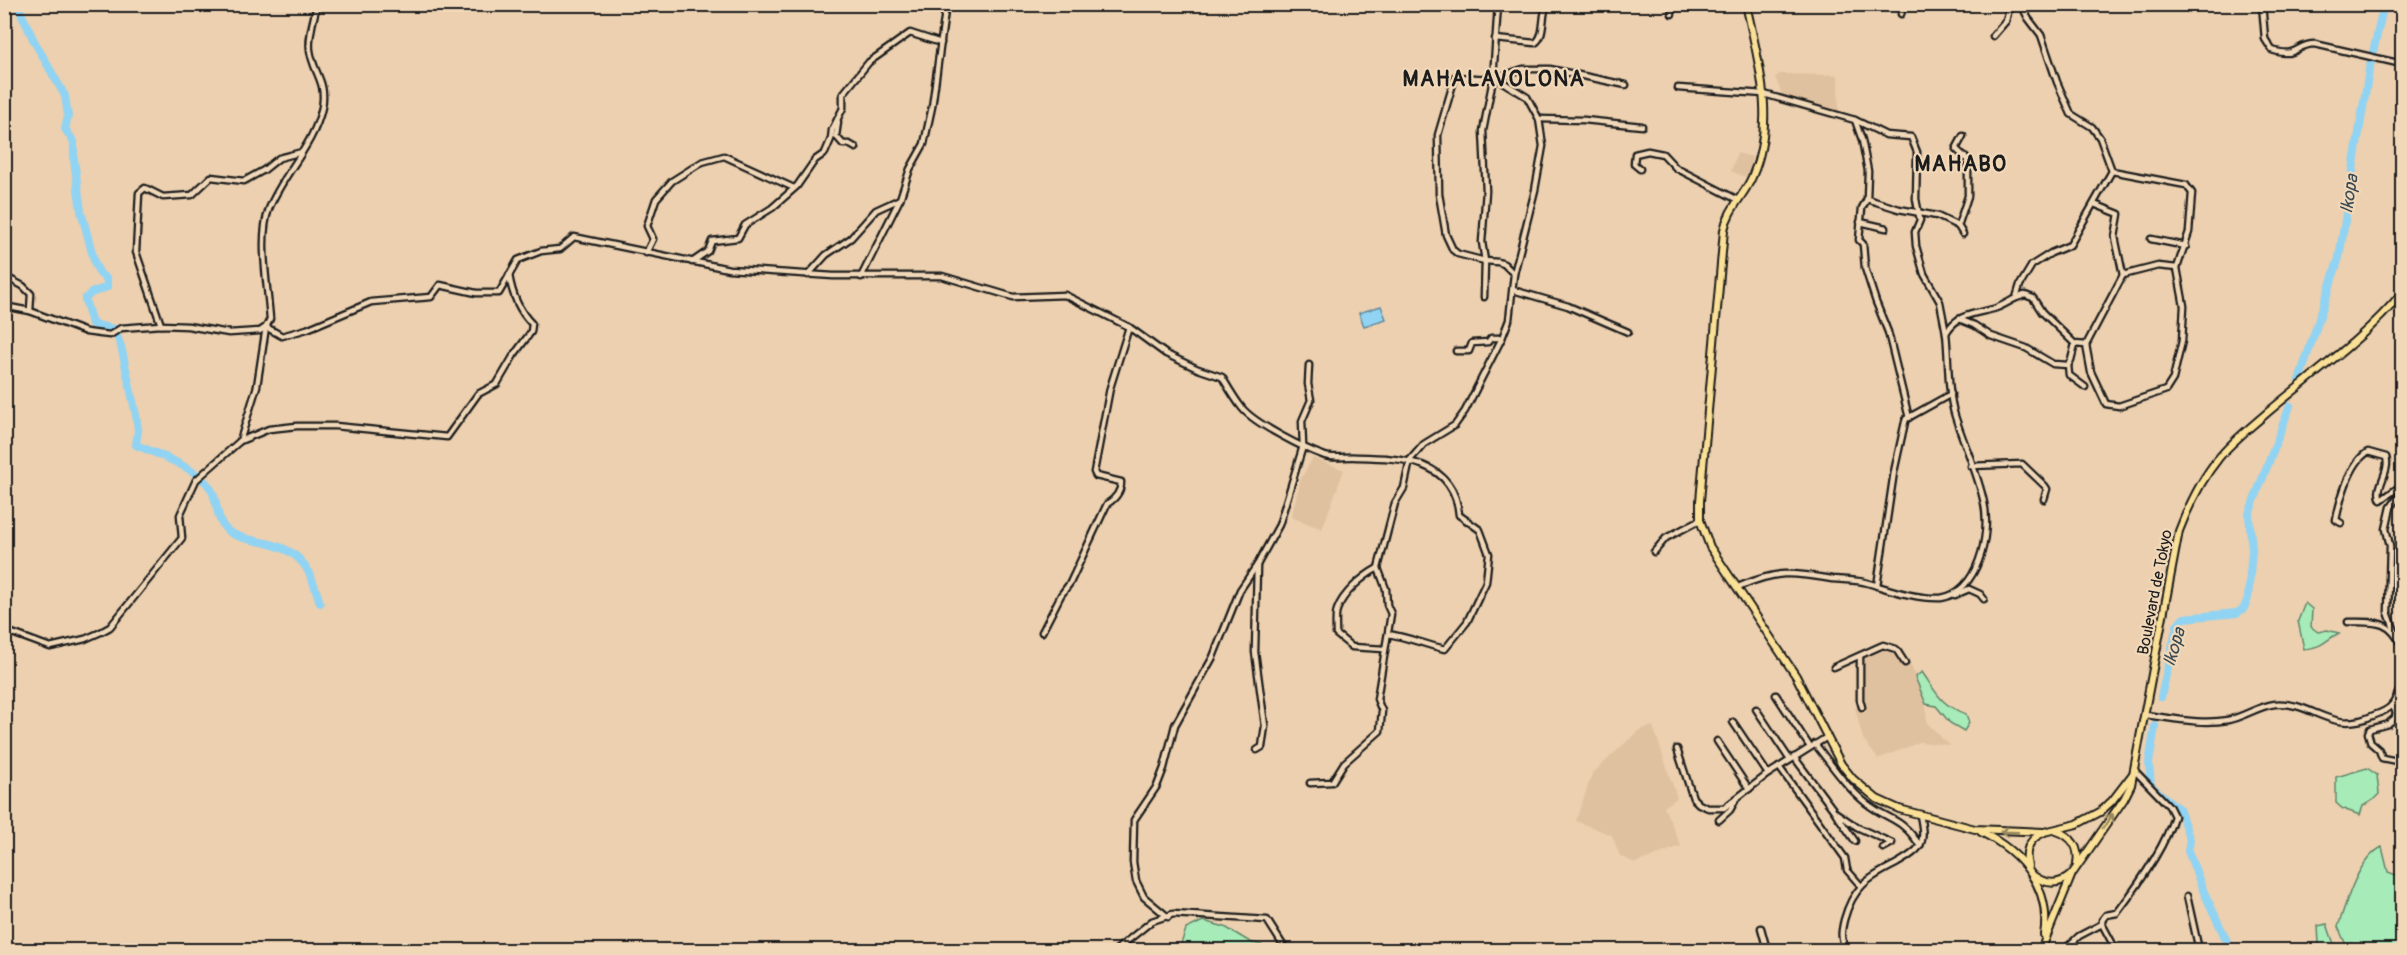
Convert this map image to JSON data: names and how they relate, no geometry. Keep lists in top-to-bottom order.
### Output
{
  "streets": {
    "main road": ["Boulevard de Tokyo"]
  },
  "districts": ["MAHALAVOLONA", "MAHABO"],
  "water": ["Ikopa"]
}
